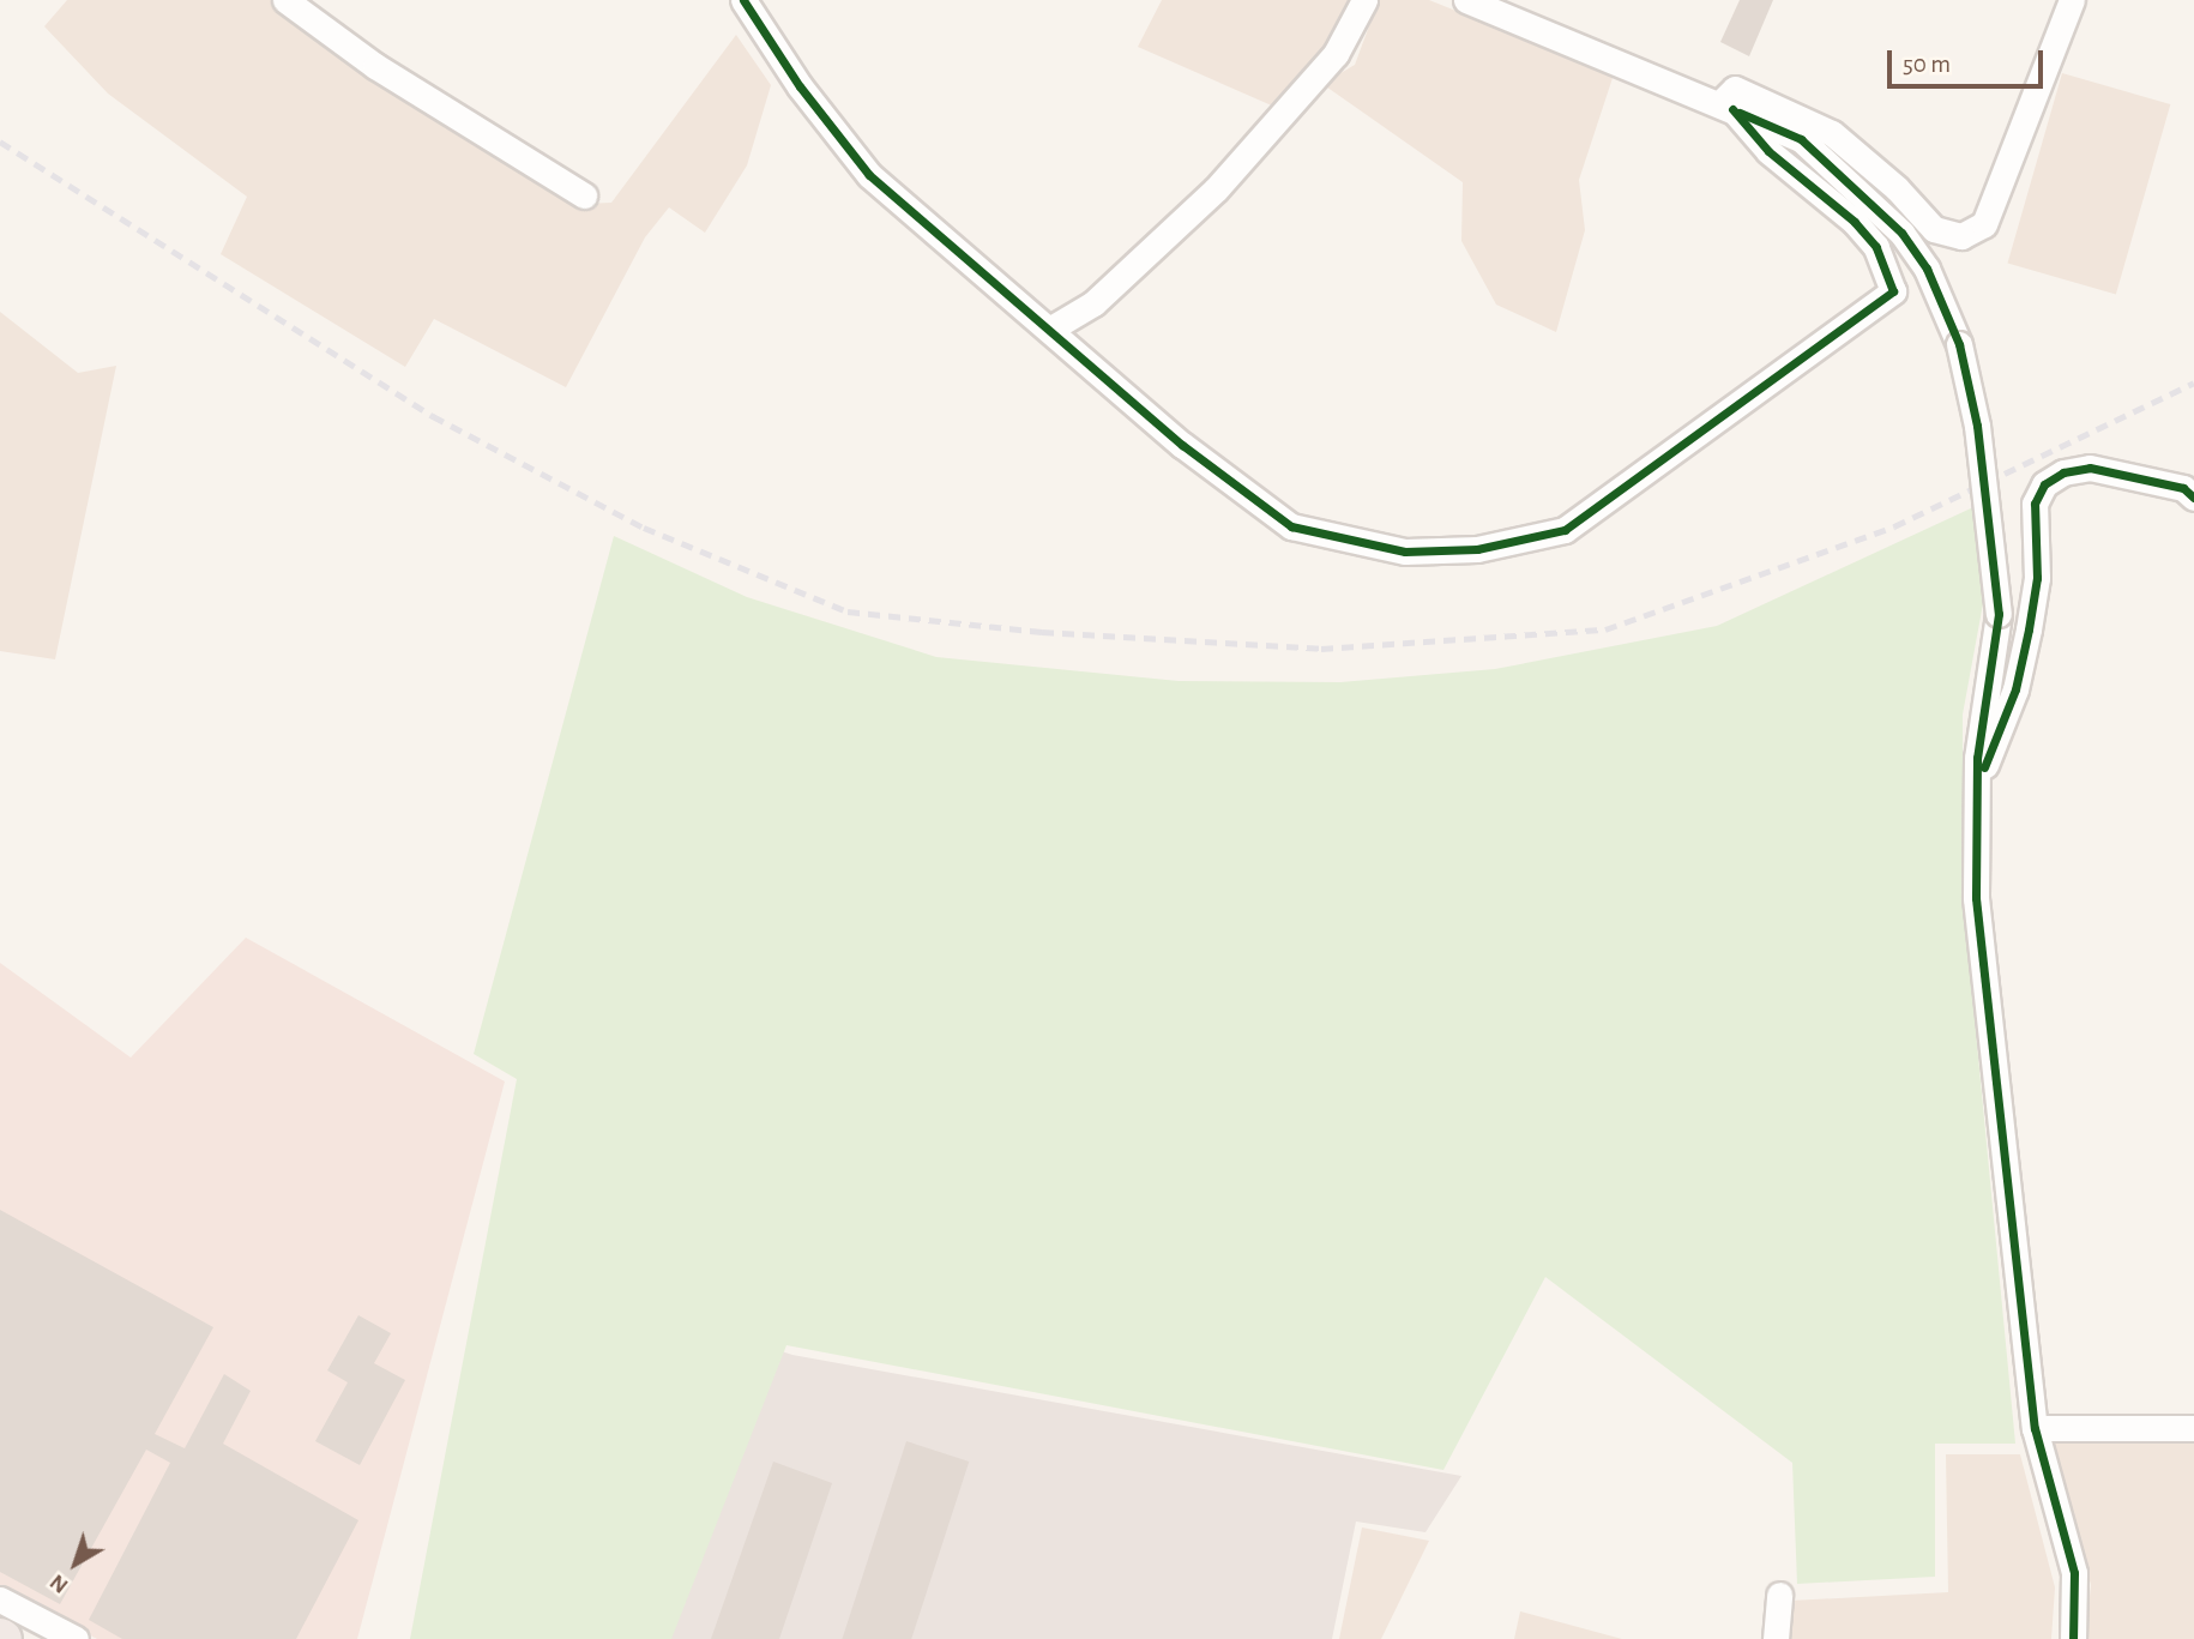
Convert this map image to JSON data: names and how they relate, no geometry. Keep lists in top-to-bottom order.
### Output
{
  "scale_bar": "50 m",
  "north": "bottom left"
}
